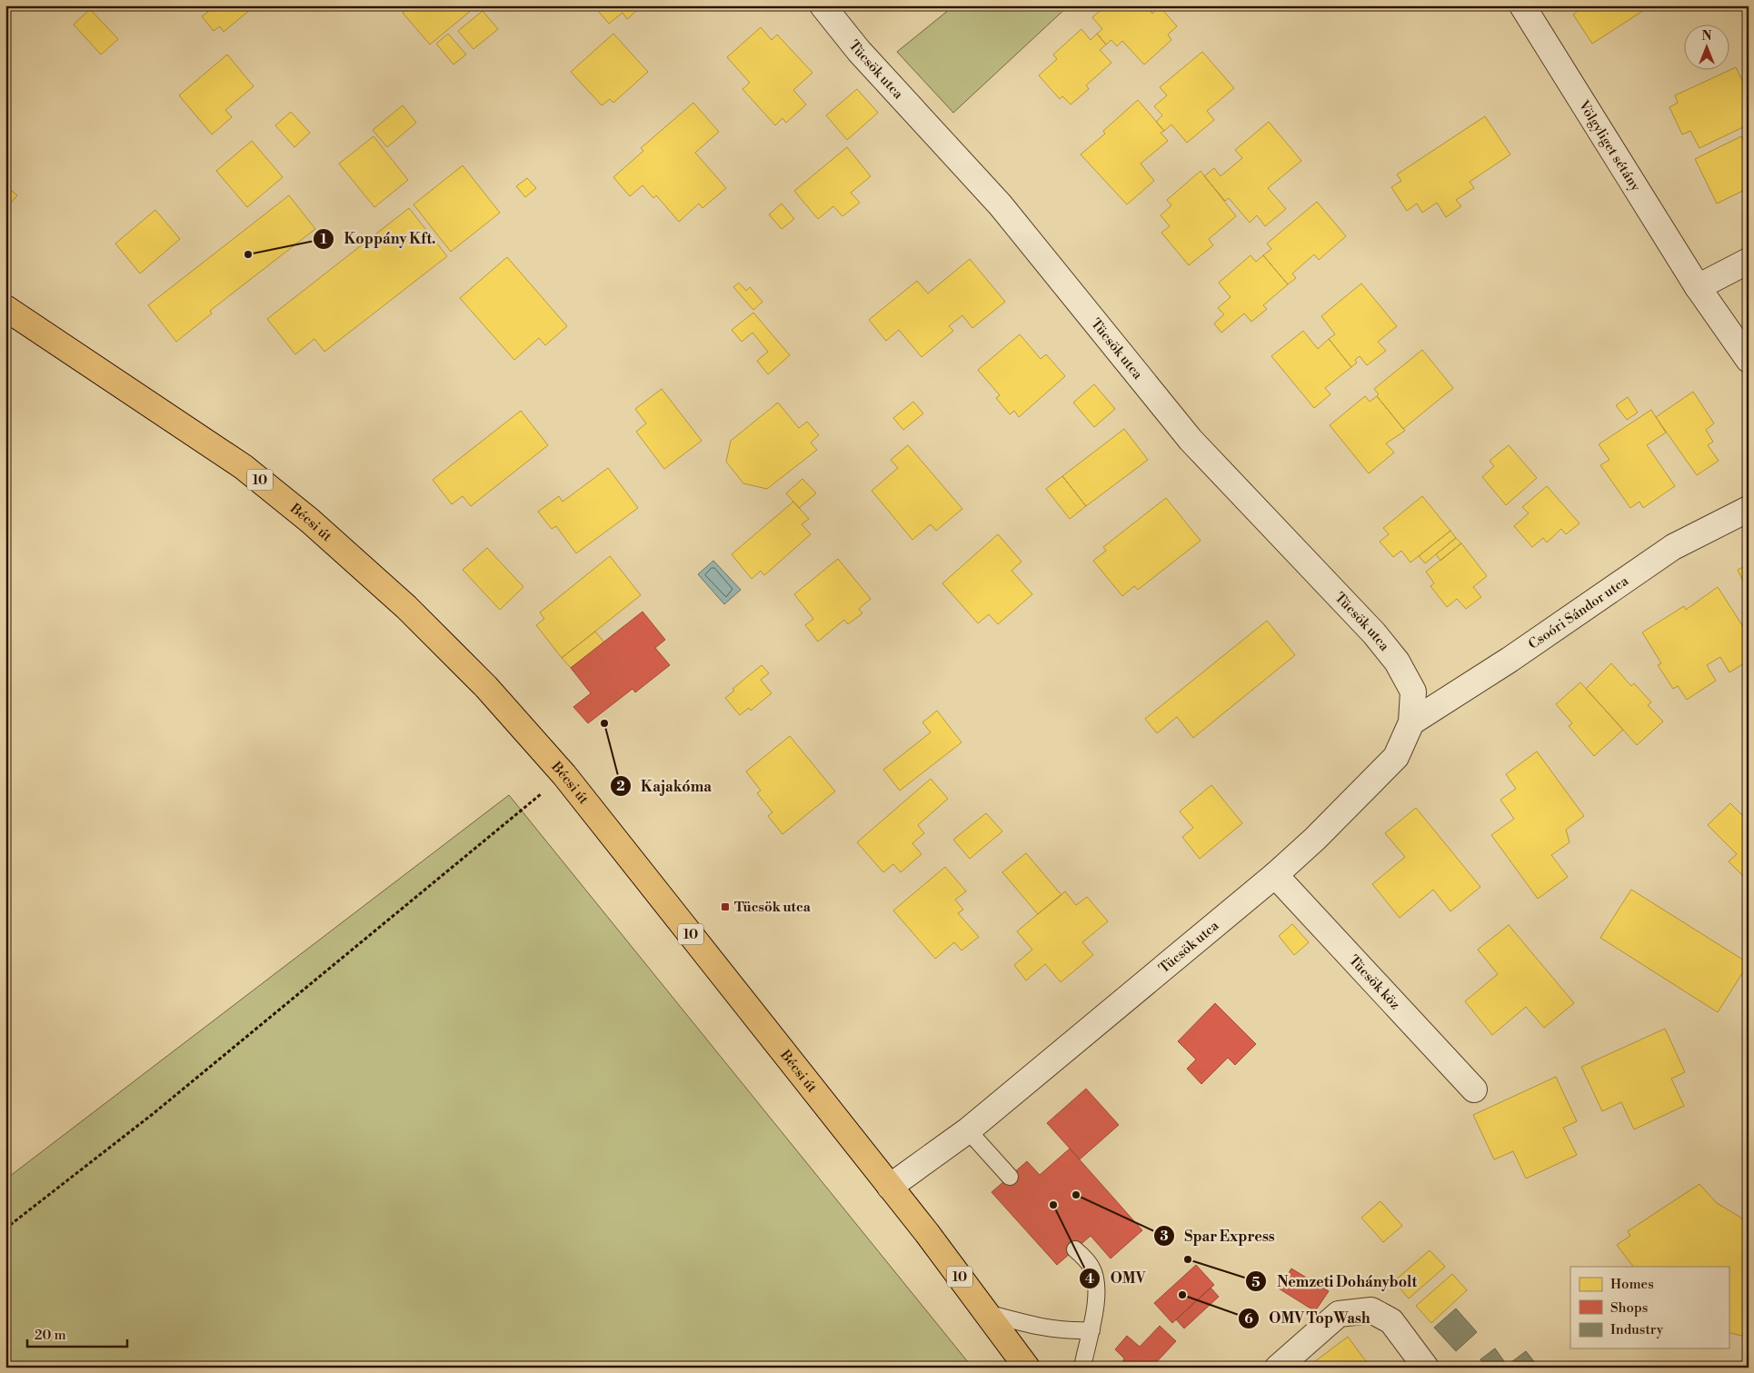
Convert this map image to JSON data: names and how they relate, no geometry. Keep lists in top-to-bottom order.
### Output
{
  "streets": {
    "main road": ["10", "Bécsi út"],
    "street": [
      "Tücsök utca",
      "Völgyliget sétány",
      "Csoóri Sándor utca",
      "Tücsök köz"
    ]
  },
  "crossings": [
    ["Tücsök utca", "Bécsi út"],
    ["Tücsök utca", "Csoóri Sándor utca"],
    ["Tücsök utca", "Tücsök köz"]
  ],
  "places": {
    "other": [
      "Koppány Kft.",
      "Kajakóma",
      "Spar Express",
      "OMV",
      "Nemzeti Dohánybolt",
      "OMV TopWash"
    ],
    "transit": ["Tücsök utca"]
  },
  "legend": ["Homes", "Shops", "Industry"],
  "scale_bar": "20 m",
  "north": "top"
}
